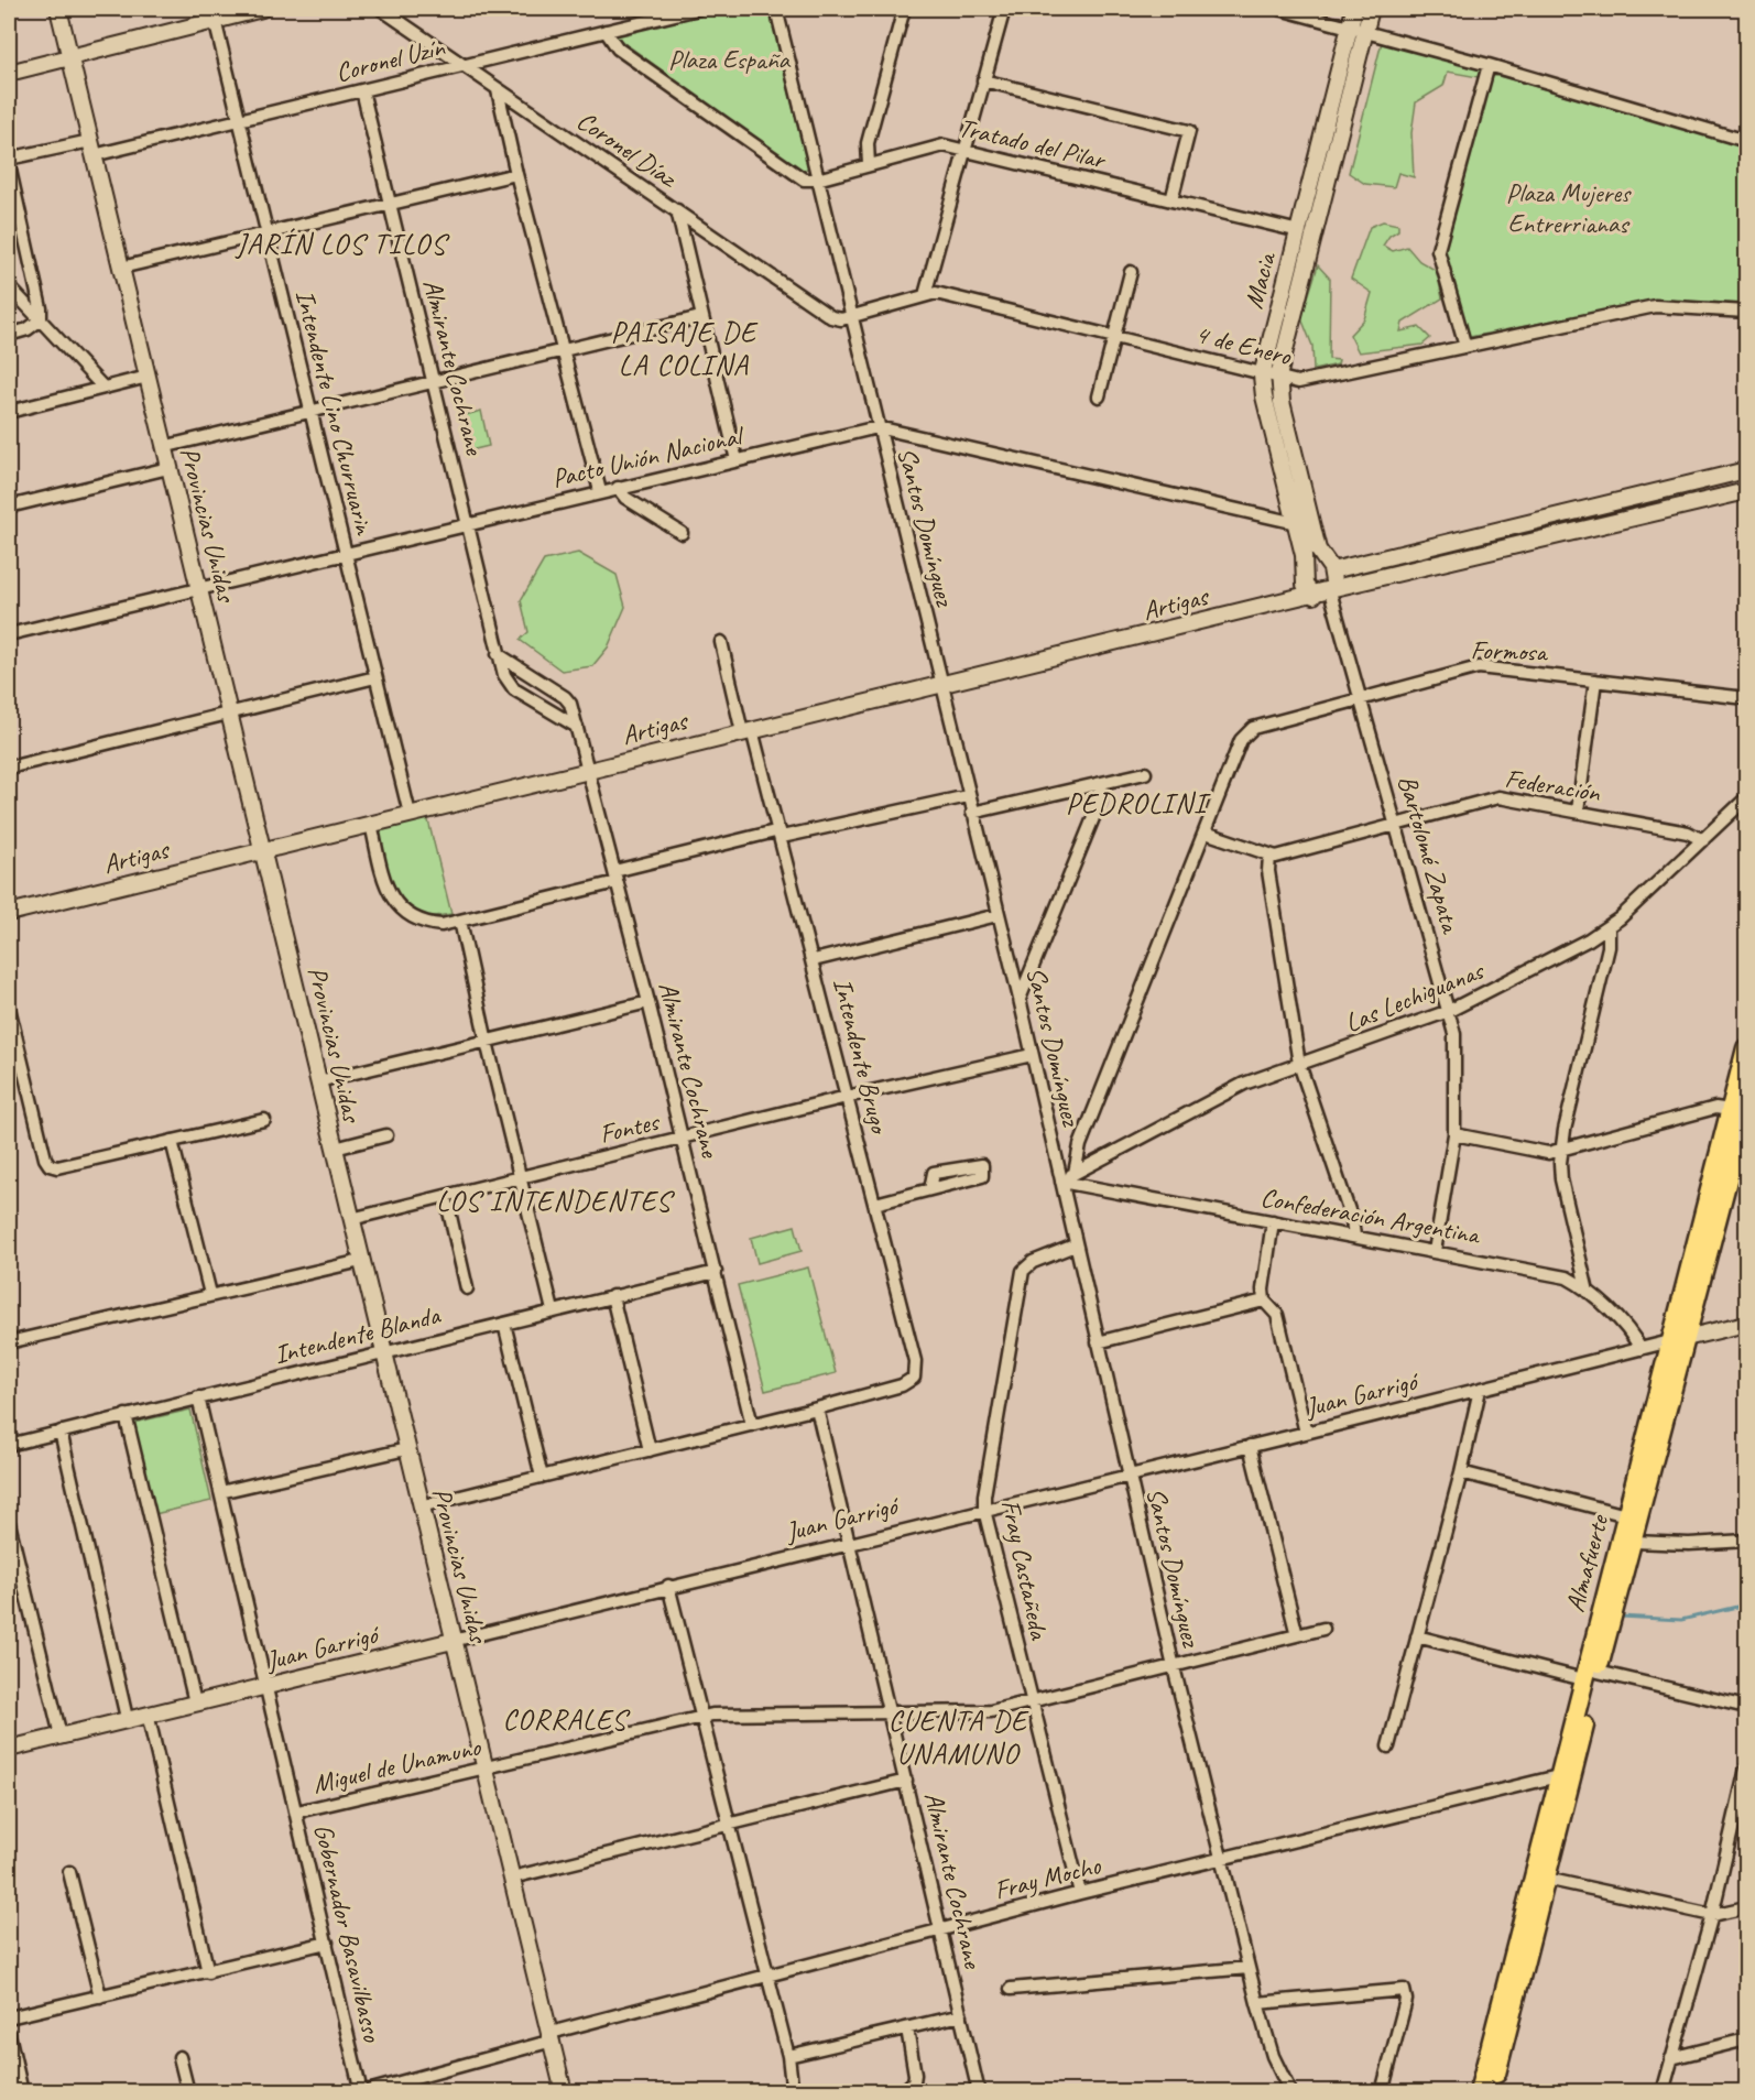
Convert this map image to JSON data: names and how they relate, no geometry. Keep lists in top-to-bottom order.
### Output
{
  "streets": {
    "main road": ["Almafuerte"],
    "street": [
      "Coronel Uzín",
      "Tratado del Pilar",
      "Coronel Díaz",
      "Macia",
      "4 de Enero",
      "Almirante Cochrane",
      "Intendente Lino Churruarin",
      "Pacto Unión Nacional",
      "Provincias Unidas",
      "Santos Domínguez",
      "Artigas",
      "Formosa",
      "Federación",
      "Bartolomé Zapata",
      "Las Lechiguanas",
      "Intendente Brugo",
      "Fontes",
      "Confederación Argentina",
      "Intendente Blanda",
      "Juan Garrigó",
      "Fray Castañeda",
      "Miguel de Unamuno",
      "Fray Mocho",
      "Gobernador Basavilbasso"
    ]
  },
  "crossings": [
    ["Coronel Uzín", "Coronel Díaz"],
    ["Coronel Uzín", "Almirante Cochrane"],
    ["Coronel Uzín", "Intendente Lino Churruarin"],
    ["Coronel Uzín", "Provincias Unidas"],
    ["Tratado del Pilar", "Macia"],
    ["Tratado del Pilar", "Santos Domínguez"],
    ["Coronel Díaz", "4 de Enero"],
    ["Coronel Díaz", "Santos Domínguez"],
    ["Macia", "4 de Enero"],
    ["Macia", "Pacto Unión Nacional"],
    ["Macia", "Artigas"],
    ["Macia", "Bartolomé Zapata"],
    ["4 de Enero", "Santos Domínguez"],
    ["Almirante Cochrane", "Pacto Unión Nacional"],
    ["Almirante Cochrane", "Artigas"],
    ["Almirante Cochrane", "Intendente Brugo"],
    ["Almirante Cochrane", "Fontes"],
    ["Almirante Cochrane", "Intendente Blanda"],
    ["Almirante Cochrane", "Juan Garrigó"],
    ["Almirante Cochrane", "Miguel de Unamuno"],
    ["Almirante Cochrane", "Fray Mocho"],
    ["Intendente Lino Churruarin", "Pacto Unión Nacional"],
    ["Intendente Lino Churruarin", "Artigas"],
    ["Pacto Unión Nacional", "Provincias Unidas"],
    ["Pacto Unión Nacional", "Santos Domínguez"],
    ["Provincias Unidas", "Artigas"],
    ["Provincias Unidas", "Fontes"],
    ["Provincias Unidas", "Intendente Blanda"],
    ["Provincias Unidas", "Juan Garrigó"],
    ["Provincias Unidas", "Miguel de Unamuno"],
    ["Provincias Unidas", "Fray Mocho"],
    ["Santos Domínguez", "Artigas"],
    ["Santos Domínguez", "Las Lechiguanas"],
    ["Santos Domínguez", "Fontes"],
    ["Santos Domínguez", "Confederación Argentina"],
    ["Santos Domínguez", "Juan Garrigó"],
    ["Santos Domínguez", "Fray Castañeda"],
    ["Santos Domínguez", "Miguel de Unamuno"],
    ["Santos Domínguez", "Fray Mocho"],
    ["Artigas", "Bartolomé Zapata"],
    ["Artigas", "Intendente Brugo"],
    ["Formosa", "Federación"],
    ["Formosa", "Bartolomé Zapata"],
    ["Federación", "Bartolomé Zapata"],
    ["Federación", "Las Lechiguanas"],
    ["Bartolomé Zapata", "Las Lechiguanas"],
    ["Bartolomé Zapata", "Confederación Argentina"],
    ["Las Lechiguanas", "Confederación Argentina"],
    ["Intendente Brugo", "Fontes"],
    ["Confederación Argentina", "Juan Garrigó"],
    ["Intendente Blanda", "Gobernador Basavilbasso"],
    ["Juan Garrigó", "Almafuerte"],
    ["Juan Garrigó", "Fray Castañeda"],
    ["Juan Garrigó", "Gobernador Basavilbasso"],
    ["Almafuerte", "Fray Mocho"],
    ["Fray Castañeda", "Miguel de Unamuno"],
    ["Fray Castañeda", "Fray Mocho"],
    ["Miguel de Unamuno", "Gobernador Basavilbasso"],
    ["Fray Mocho", "Gobernador Basavilbasso"]
  ],
  "districts": [
    "JARÍN LOS TILOS",
    "PAISAJE DE LA COLINA",
    "PEDROLINI",
    "LOS INTENDENTES",
    "CORRALES",
    "CUENTA DE UNAMUNO"
  ],
  "parks": ["Plaza España", "Plaza Mujeres Entrerrianas"]
}
